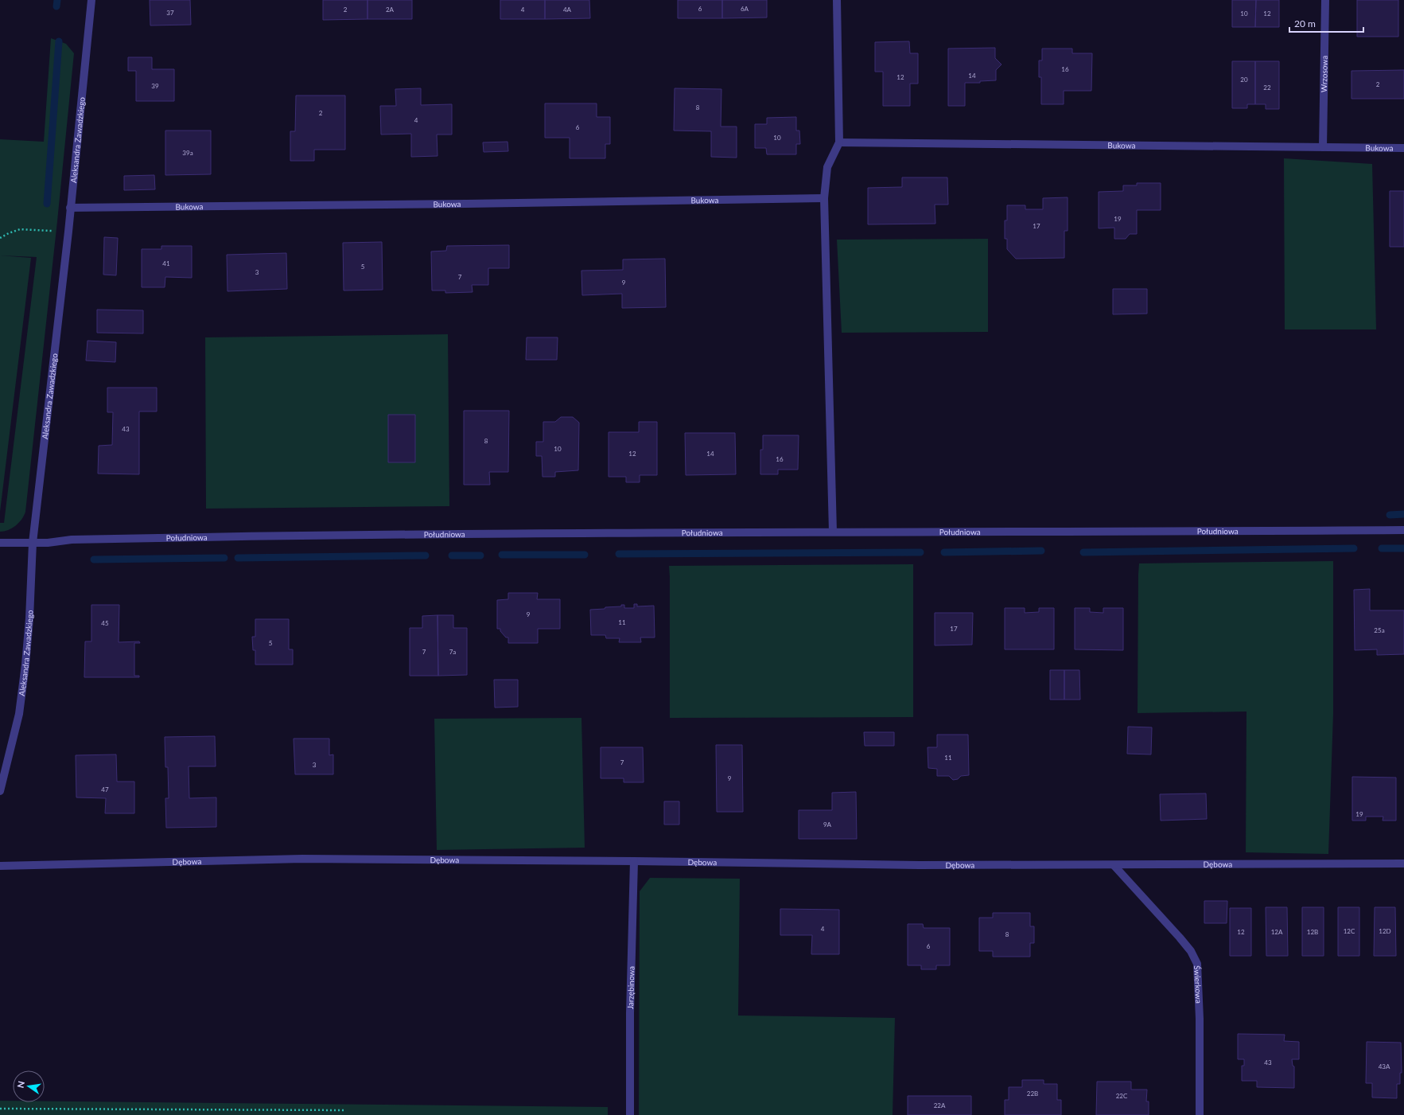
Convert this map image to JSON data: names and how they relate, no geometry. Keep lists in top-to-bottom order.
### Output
{
  "streets": {
    "street": [
      "Wrzosowa",
      "Aleksandra Zawadzkiego",
      "Bukowa",
      "Południowa",
      "Dębowa",
      "Świerkowa",
      "Jarzębinowa"
    ]
  },
  "crossings": [
    ["Wrzosowa", "Bukowa"],
    ["Aleksandra Zawadzkiego", "Bukowa"],
    ["Aleksandra Zawadzkiego", "Południowa"],
    ["Dębowa", "Świerkowa"],
    ["Dębowa", "Jarzębinowa"]
  ],
  "house_numbers": [
    "6",
    "6A",
    "2",
    "2A",
    "4",
    "4A",
    "37",
    "10",
    "12",
    "16",
    "14",
    "12",
    "20",
    "2",
    "39",
    "22",
    "8",
    "2",
    "4",
    "6",
    "10",
    "39a",
    "19",
    "17",
    "41",
    "5",
    "3",
    "7",
    "9",
    "43",
    "8",
    "10",
    "12",
    "14",
    "16",
    "9",
    "11",
    "45",
    "17",
    "25a",
    "5",
    "7",
    "7a",
    "11",
    "7",
    "3",
    "9",
    "47",
    "19",
    "9A",
    "4",
    "12C",
    "12D",
    "12",
    "12A",
    "12B",
    "8",
    "6",
    "43",
    "43A",
    "22B",
    "22C",
    "22A"
  ],
  "scale_bar": "20 m",
  "north": "left"
}
